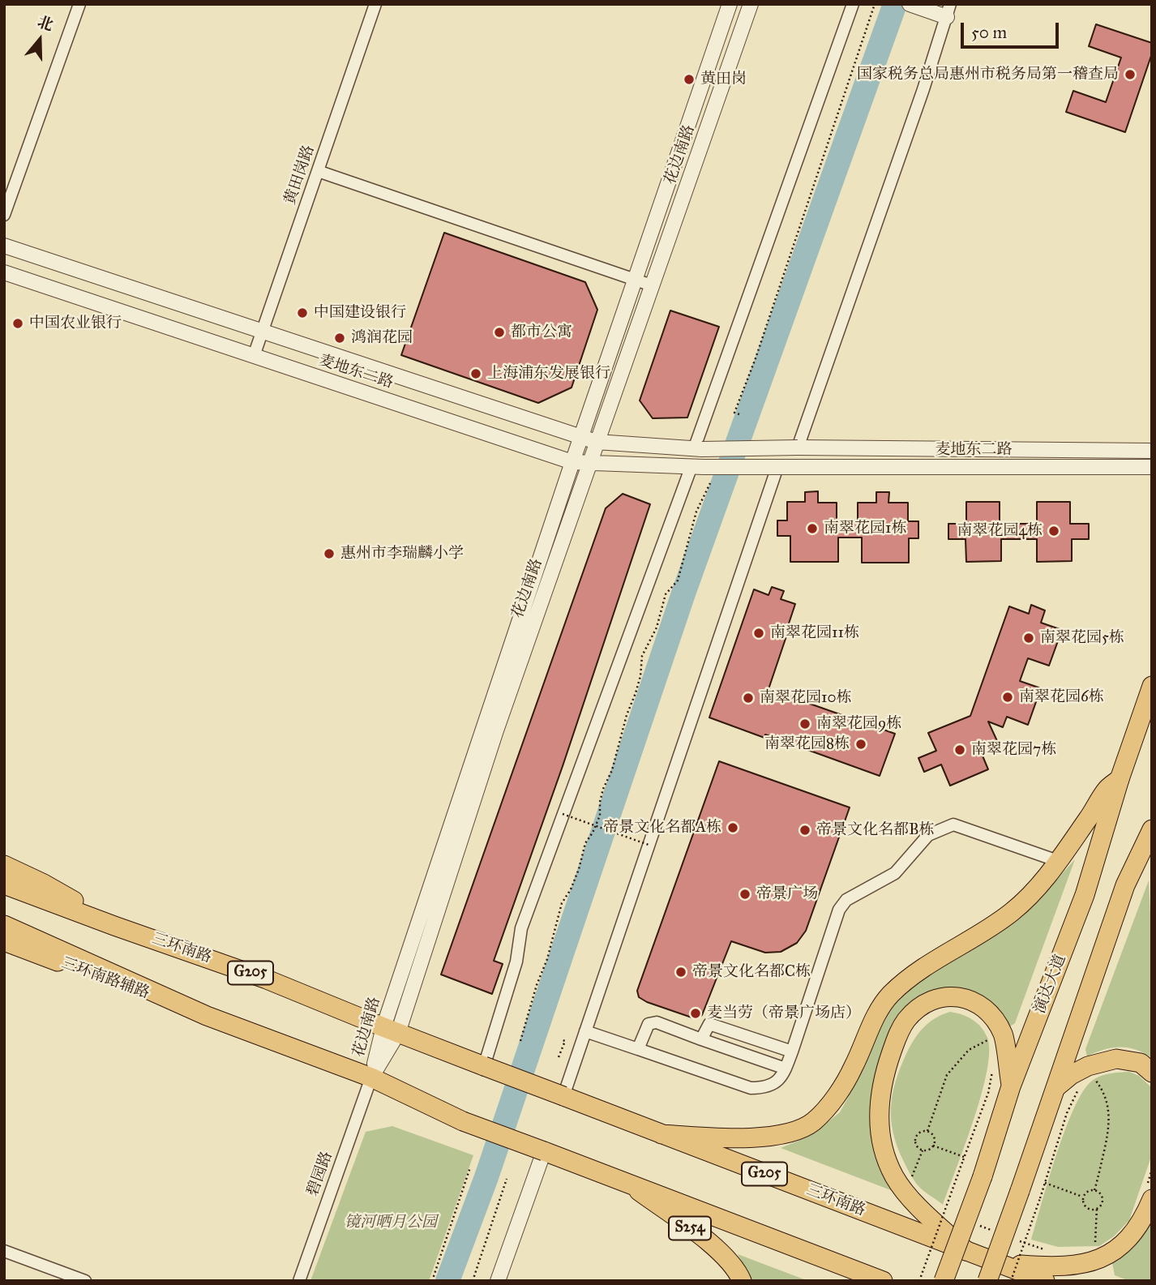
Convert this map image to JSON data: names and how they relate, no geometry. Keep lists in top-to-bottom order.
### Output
{
  "streets": {
    "main road": [
      "三环南路",
      "G205",
      "三环南路辅路",
      "演达大道",
      "S254"
    ],
    "street": [
      "花边南路",
      "黄田岗路",
      "麦地东二路",
      "碧园路"
    ]
  },
  "crossings": [
    ["花边南路", "麦地东二路"],
    ["花边南路", "三环南路"],
    ["花边南路", "碧园路"],
    ["黄田岗路", "麦地东二路"],
    ["三环南路", "G205"]
  ],
  "parks": ["镜河晒月公园"],
  "places": [
    "国家税务总局惠州市税务局第一稽查局",
    "黄田岗",
    "中国建设银行",
    "中国农业银行",
    "都市公寓",
    "鸿润花园",
    "上海浦东发展银行",
    "南翠花园1栋",
    "南翠花园4栋",
    "惠州市李瑞麟小学",
    "南翠花园11栋",
    "南翠花园5栋",
    "南翠花园6栋",
    "南翠花园10栋",
    "南翠花园9栋",
    "南翠花园8栋",
    "南翠花园7栋",
    "帝景文化名都A栋",
    "帝景文化名都B栋",
    "帝景广场",
    "帝景文化名都C栋",
    "麦当劳（帝景广场店）"
  ],
  "scale_bar": "50 m",
  "north": "top"
}
